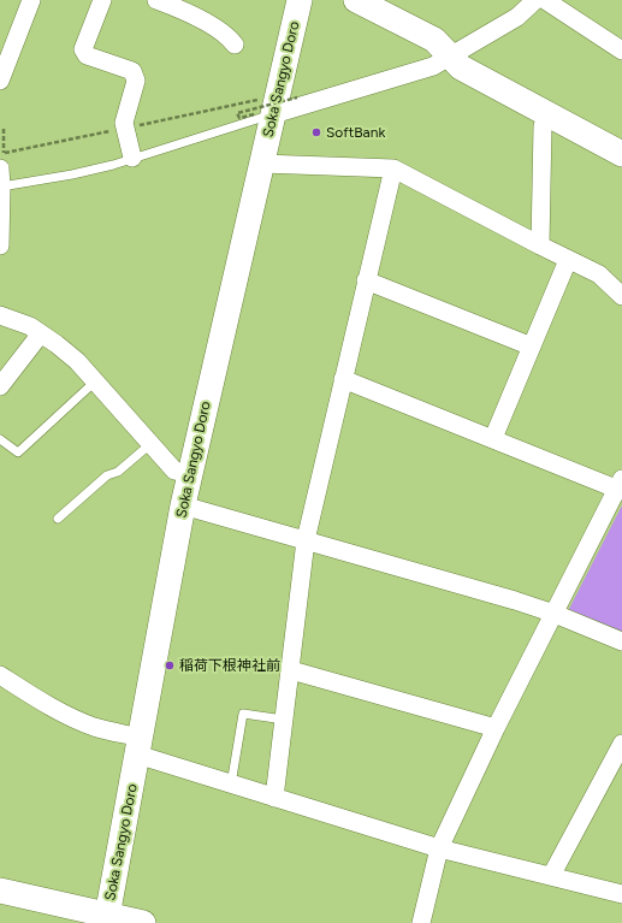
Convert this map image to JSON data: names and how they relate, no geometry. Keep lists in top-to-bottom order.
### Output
{
  "streets": {
    "main road": ["Soka Sangyo Doro"]
  },
  "places": ["SoftBank", "稲荷下根神社前"]
}
